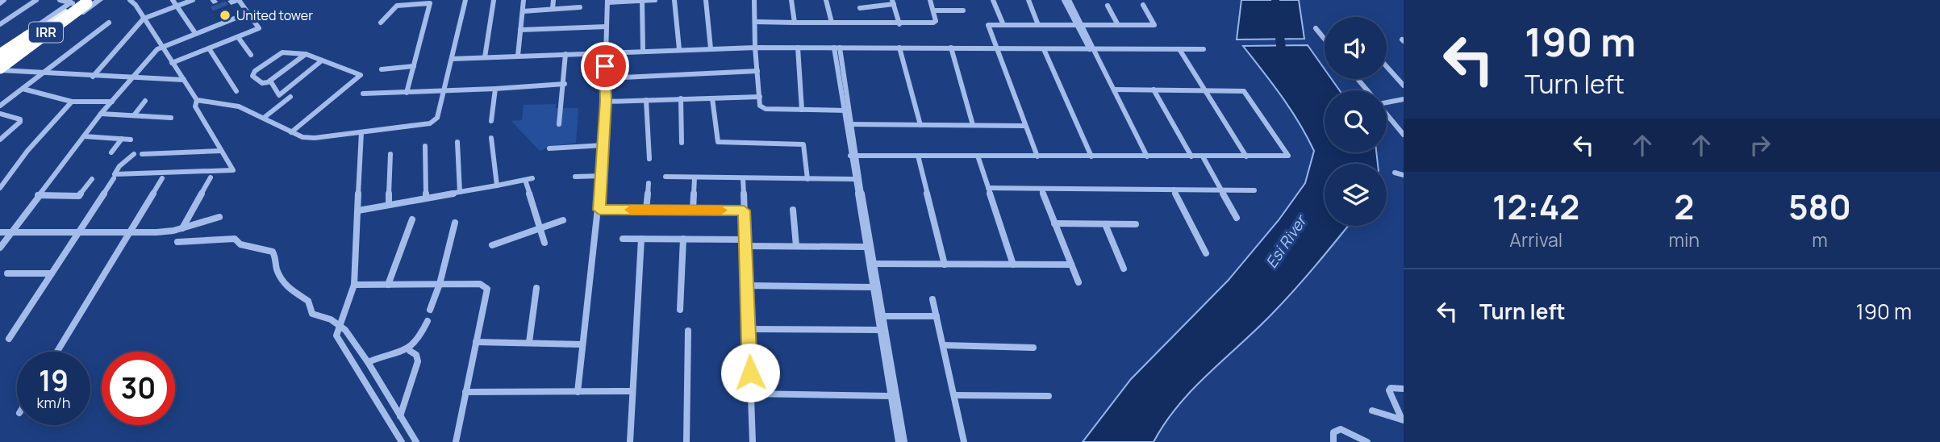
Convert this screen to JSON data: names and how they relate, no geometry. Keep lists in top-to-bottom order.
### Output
{
  "water": ["Esi River"],
  "places": ["United tower"],
  "page": {
    "turn": ["190 m", "Turn left"],
    "eta": [
      "12:42",
      "Arrival",
      "2",
      "min",
      "580",
      "m"
    ],
    "list": [
      {
        "name": "Turn left",
        "value": "190 m"
      }
    ],
    "speed": "19 km/h",
    "limit": "30"
  }
}
